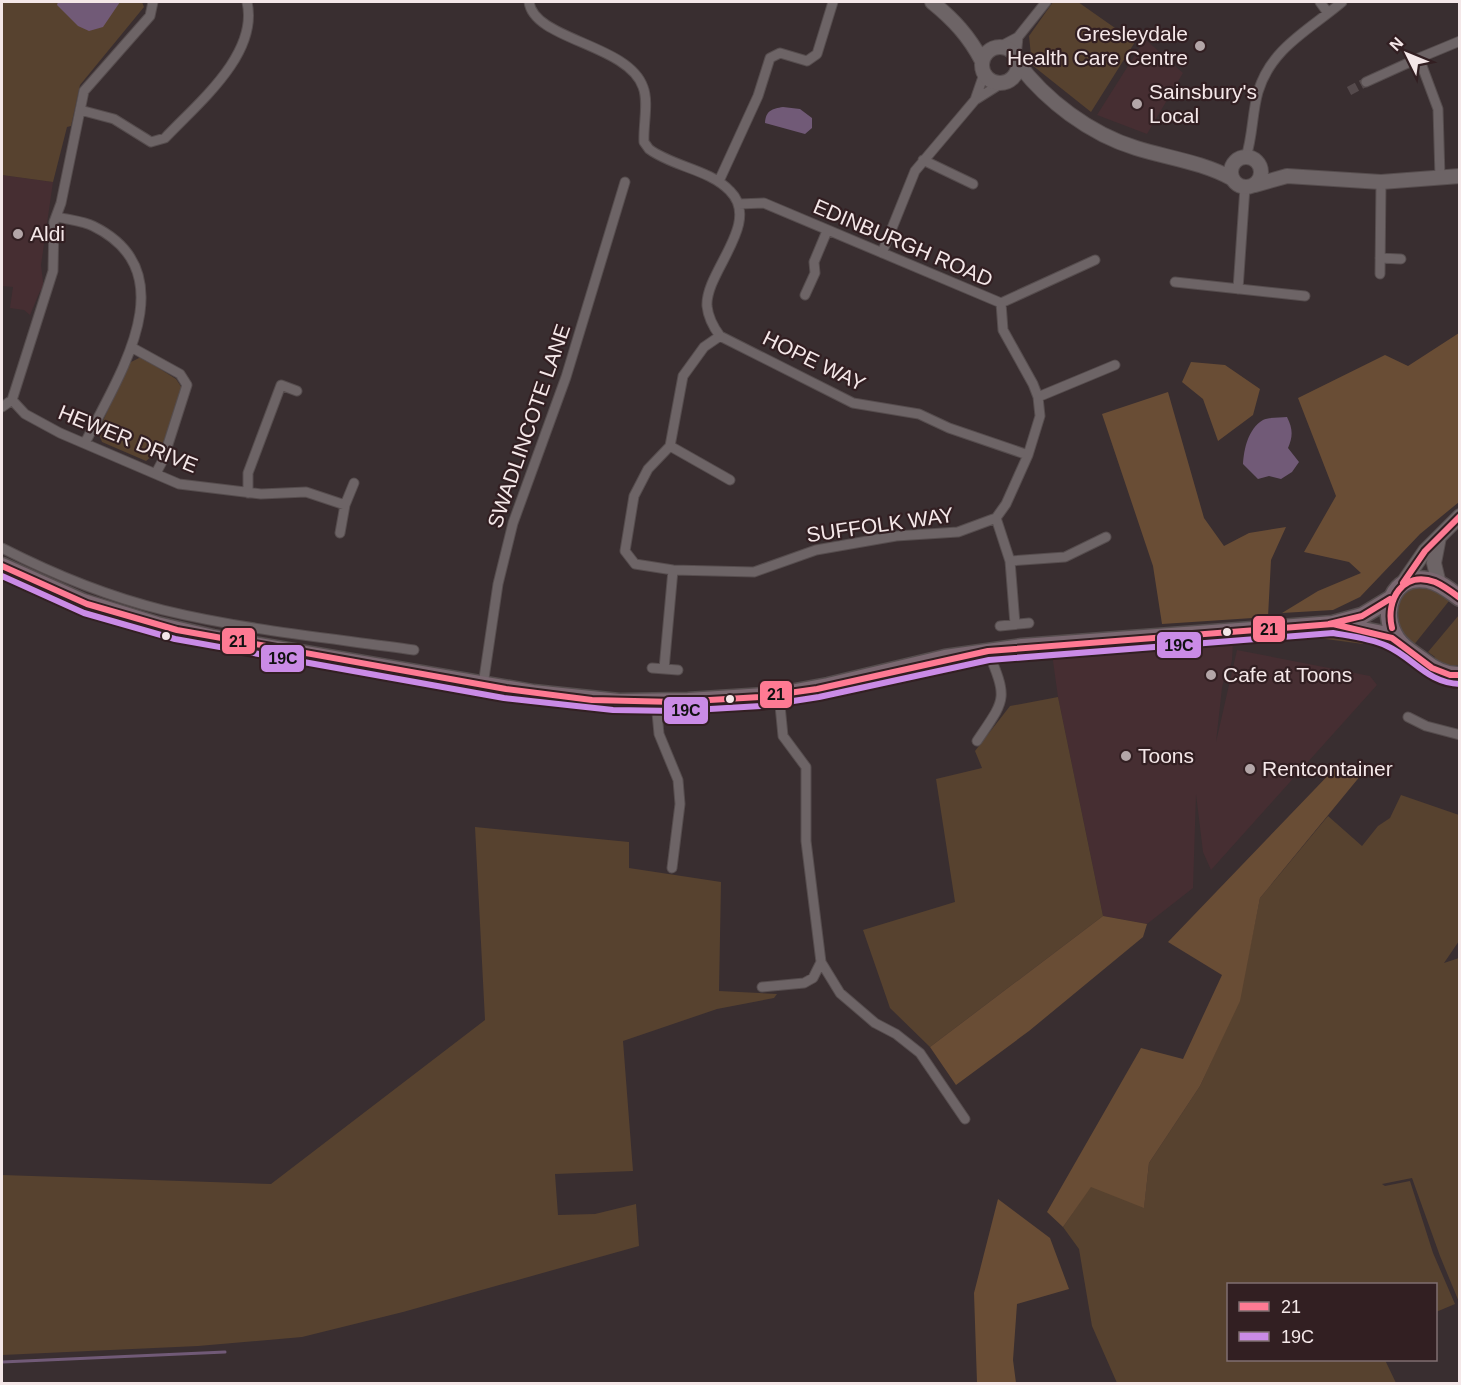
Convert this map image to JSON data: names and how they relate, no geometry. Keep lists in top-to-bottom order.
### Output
{
  "streets": {
    "street": [
      "EDINBURGH ROAD",
      "HOPE WAY",
      "SWADLINCOTE LANE",
      "HEWER DRIVE",
      "SUFFOLK WAY"
    ]
  },
  "crossings": [
    ["EDINBURGH ROAD", "HOPE WAY"]
  ],
  "places": [
    "Gresleydale Health Care Centre",
    "Sainsbury's Local",
    "Aldi",
    "Cafe at Toons",
    "Toons",
    "Rentcontainer"
  ],
  "lines": ["transit line 21", "transit line 19C"],
  "legend": ["21", "19C"],
  "north": "top left"
}
